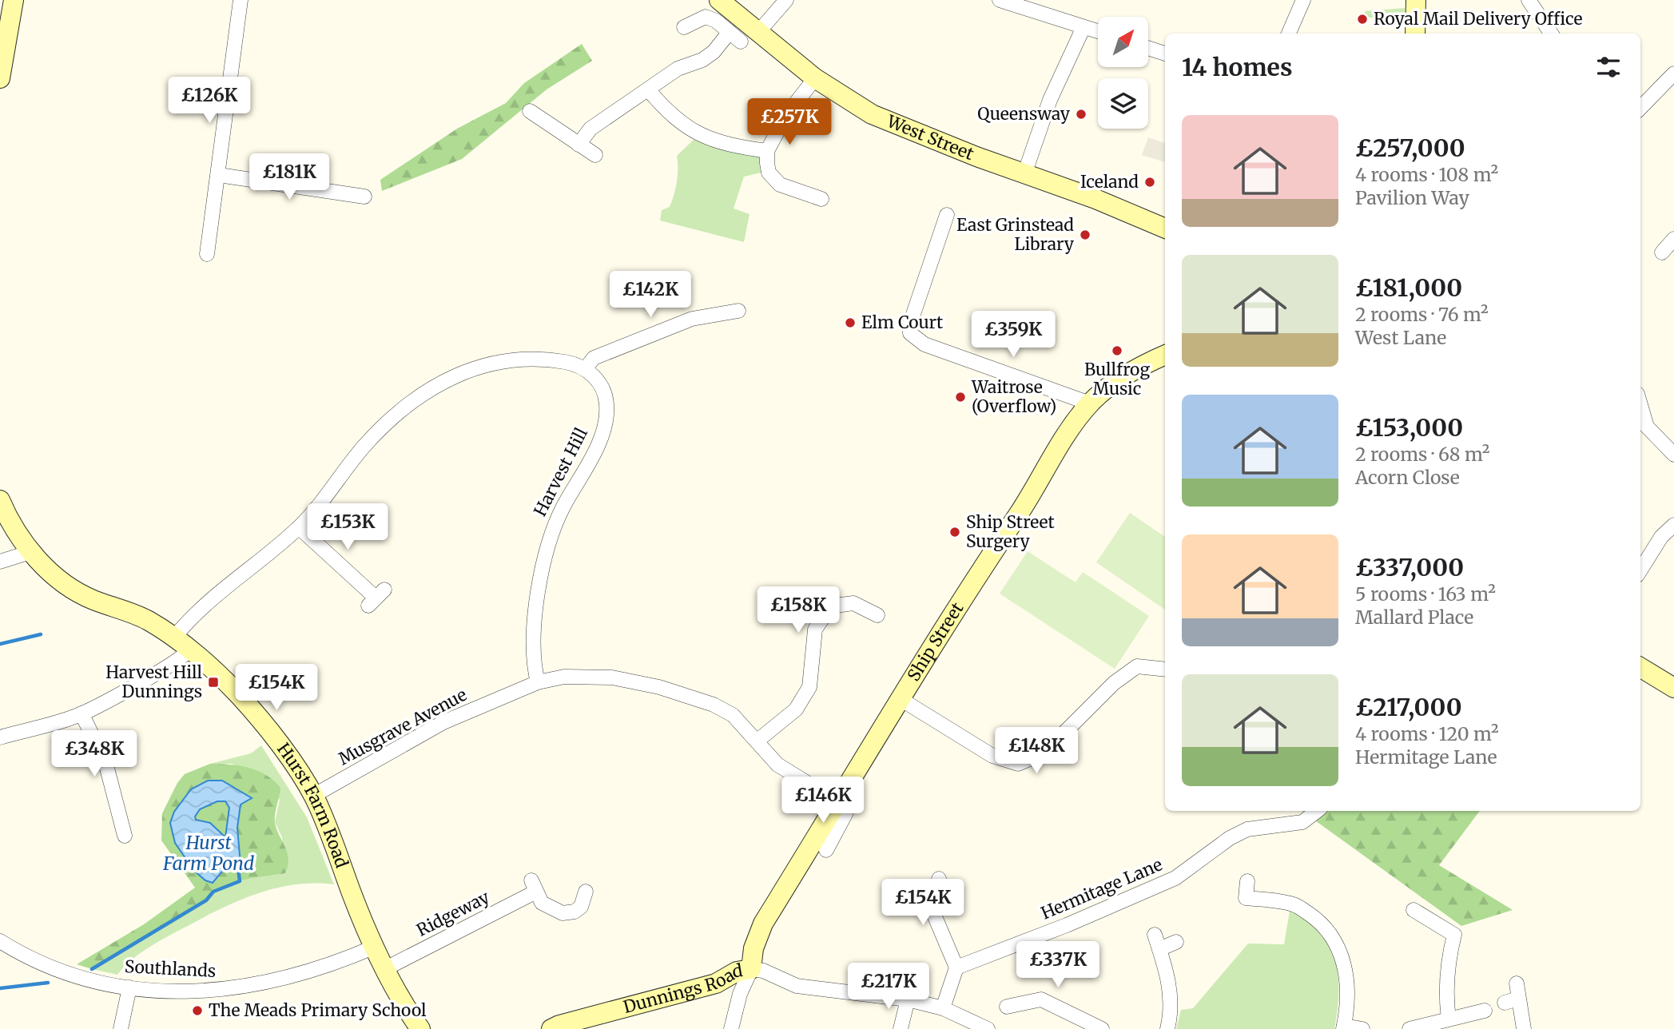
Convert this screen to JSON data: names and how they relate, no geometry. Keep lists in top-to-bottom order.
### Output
{
  "streets": {
    "street": [
      "West Street",
      "Harvest Hill",
      "Ship Street",
      "Musgrave Avenue",
      "Hurst Farm Road",
      "Hermitage Lane",
      "Ridgeway",
      "Southlands",
      "Dunnings Road"
    ]
  },
  "crossings": [
    ["Harvest Hill", "Musgrave Avenue"],
    ["Ship Street", "Musgrave Avenue"],
    ["Ship Street", "Dunnings Road"],
    ["Musgrave Avenue", "Hurst Farm Road"],
    ["Hurst Farm Road", "Ridgeway"],
    ["Hurst Farm Road", "Southlands"]
  ],
  "water": ["Hurst Farm Pond"],
  "places": {
    "other": [
      "Royal Mail Delivery Office",
      "Queensway",
      "Iceland",
      "East Grinstead Library",
      "Elm Court",
      "Bullfrog Music",
      "Waitrose (Overflow)",
      "Ship Street Surgery",
      "The Meads Primary School"
    ],
    "transit": ["Harvest Hill Dunnings"]
  },
  "north": "top right",
  "page": {
    "heading": "14 homes",
    "price": [
      "£126K",
      "£257K",
      "£181K",
      "£142K",
      "£359K",
      "£153K",
      "£158K",
      "£154K",
      "£148K",
      "£348K",
      "£146K",
      "£154K",
      "£337K",
      "£217K"
    ],
    "list": [
      {
        "name": "£257,000",
        "note": "4 rooms · 108 m² · Pavilion Way"
      },
      {
        "name": "£181,000",
        "note": "2 rooms · 76 m² · West Lane"
      },
      {
        "name": "£153,000",
        "note": "2 rooms · 68 m² · Acorn Close"
      },
      {
        "name": "£337,000",
        "note": "5 rooms · 163 m² · Mallard Place"
      },
      {
        "name": "£217,000",
        "note": "4 rooms · 120 m² · Hermitage Lane"
      }
    ]
  }
}
